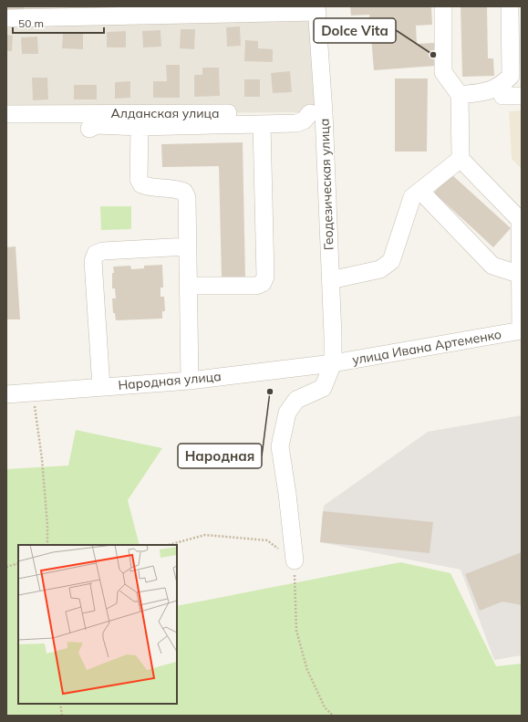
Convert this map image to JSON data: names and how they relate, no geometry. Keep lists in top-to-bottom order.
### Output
{
  "streets": {
    "street": [
      "Алданская улица",
      "Геодезическая улица",
      "улица Ивана Артеменко",
      "Народная улица"
    ]
  },
  "crossings": [
    ["Алданская улица", "Геодезическая улица"],
    ["Геодезическая улица", "улица Ивана Артеменко"],
    ["Геодезическая улица", "Народная улица"],
    ["улица Ивана Артеменко", "Народная улица"]
  ],
  "places": ["Dolce Vita", "Народная"],
  "scale_bar": "50 m"
}
